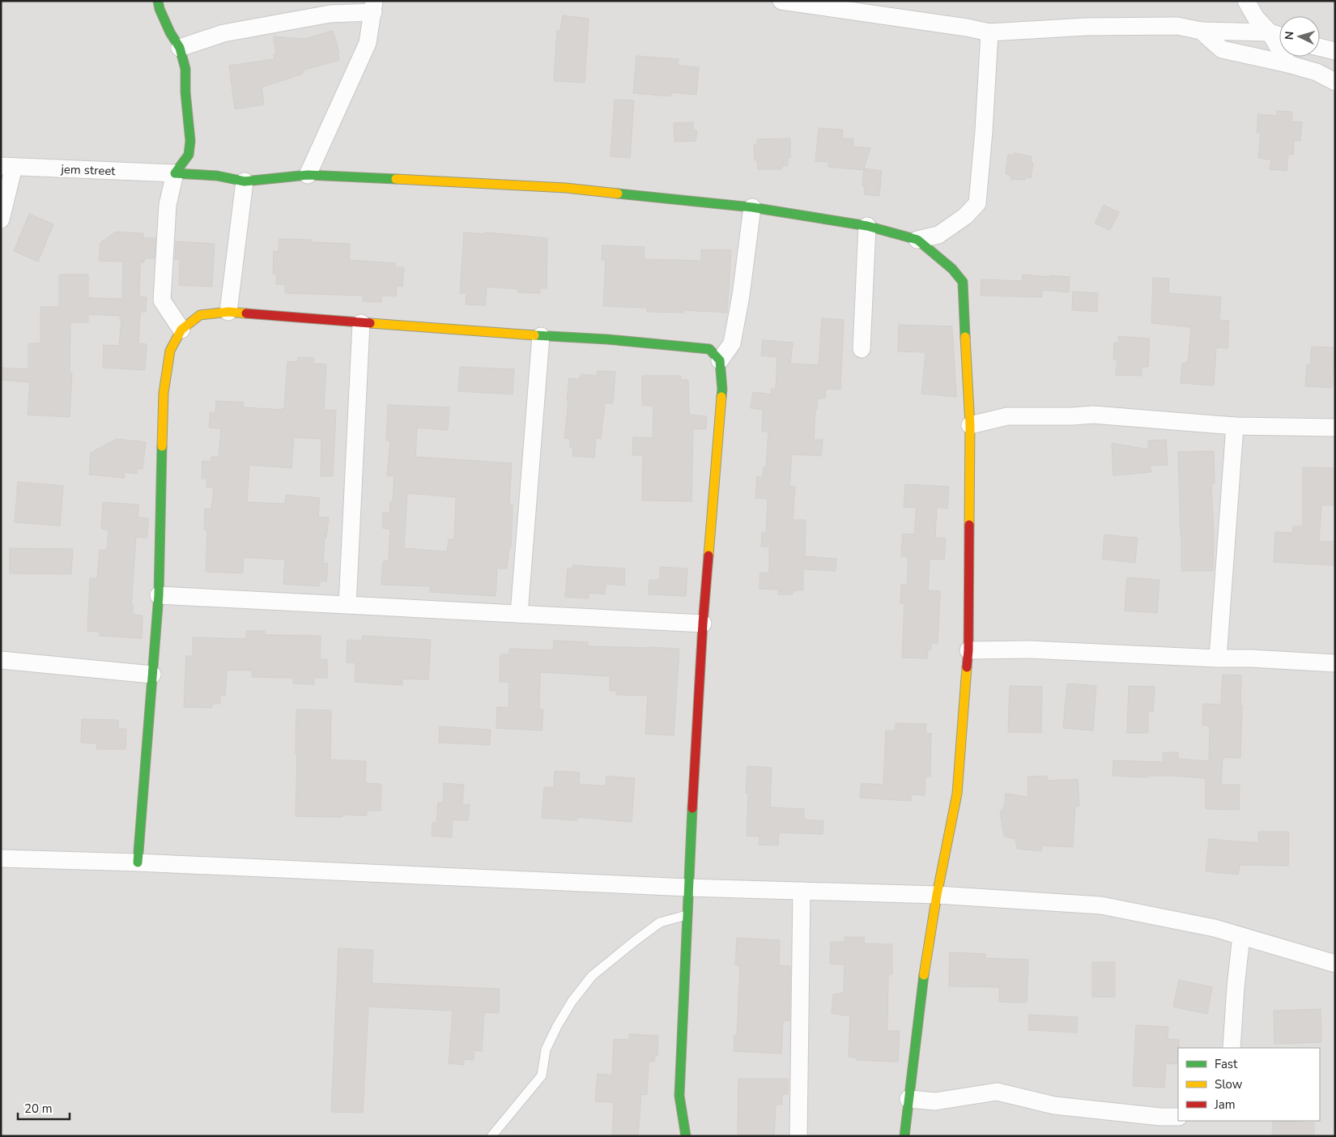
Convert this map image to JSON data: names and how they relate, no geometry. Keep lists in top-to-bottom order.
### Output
{
  "streets": {
    "street": ["jem street"]
  },
  "legend": ["Fast", "Slow", "Jam"],
  "scale_bar": "20 m",
  "north": "left"
}
